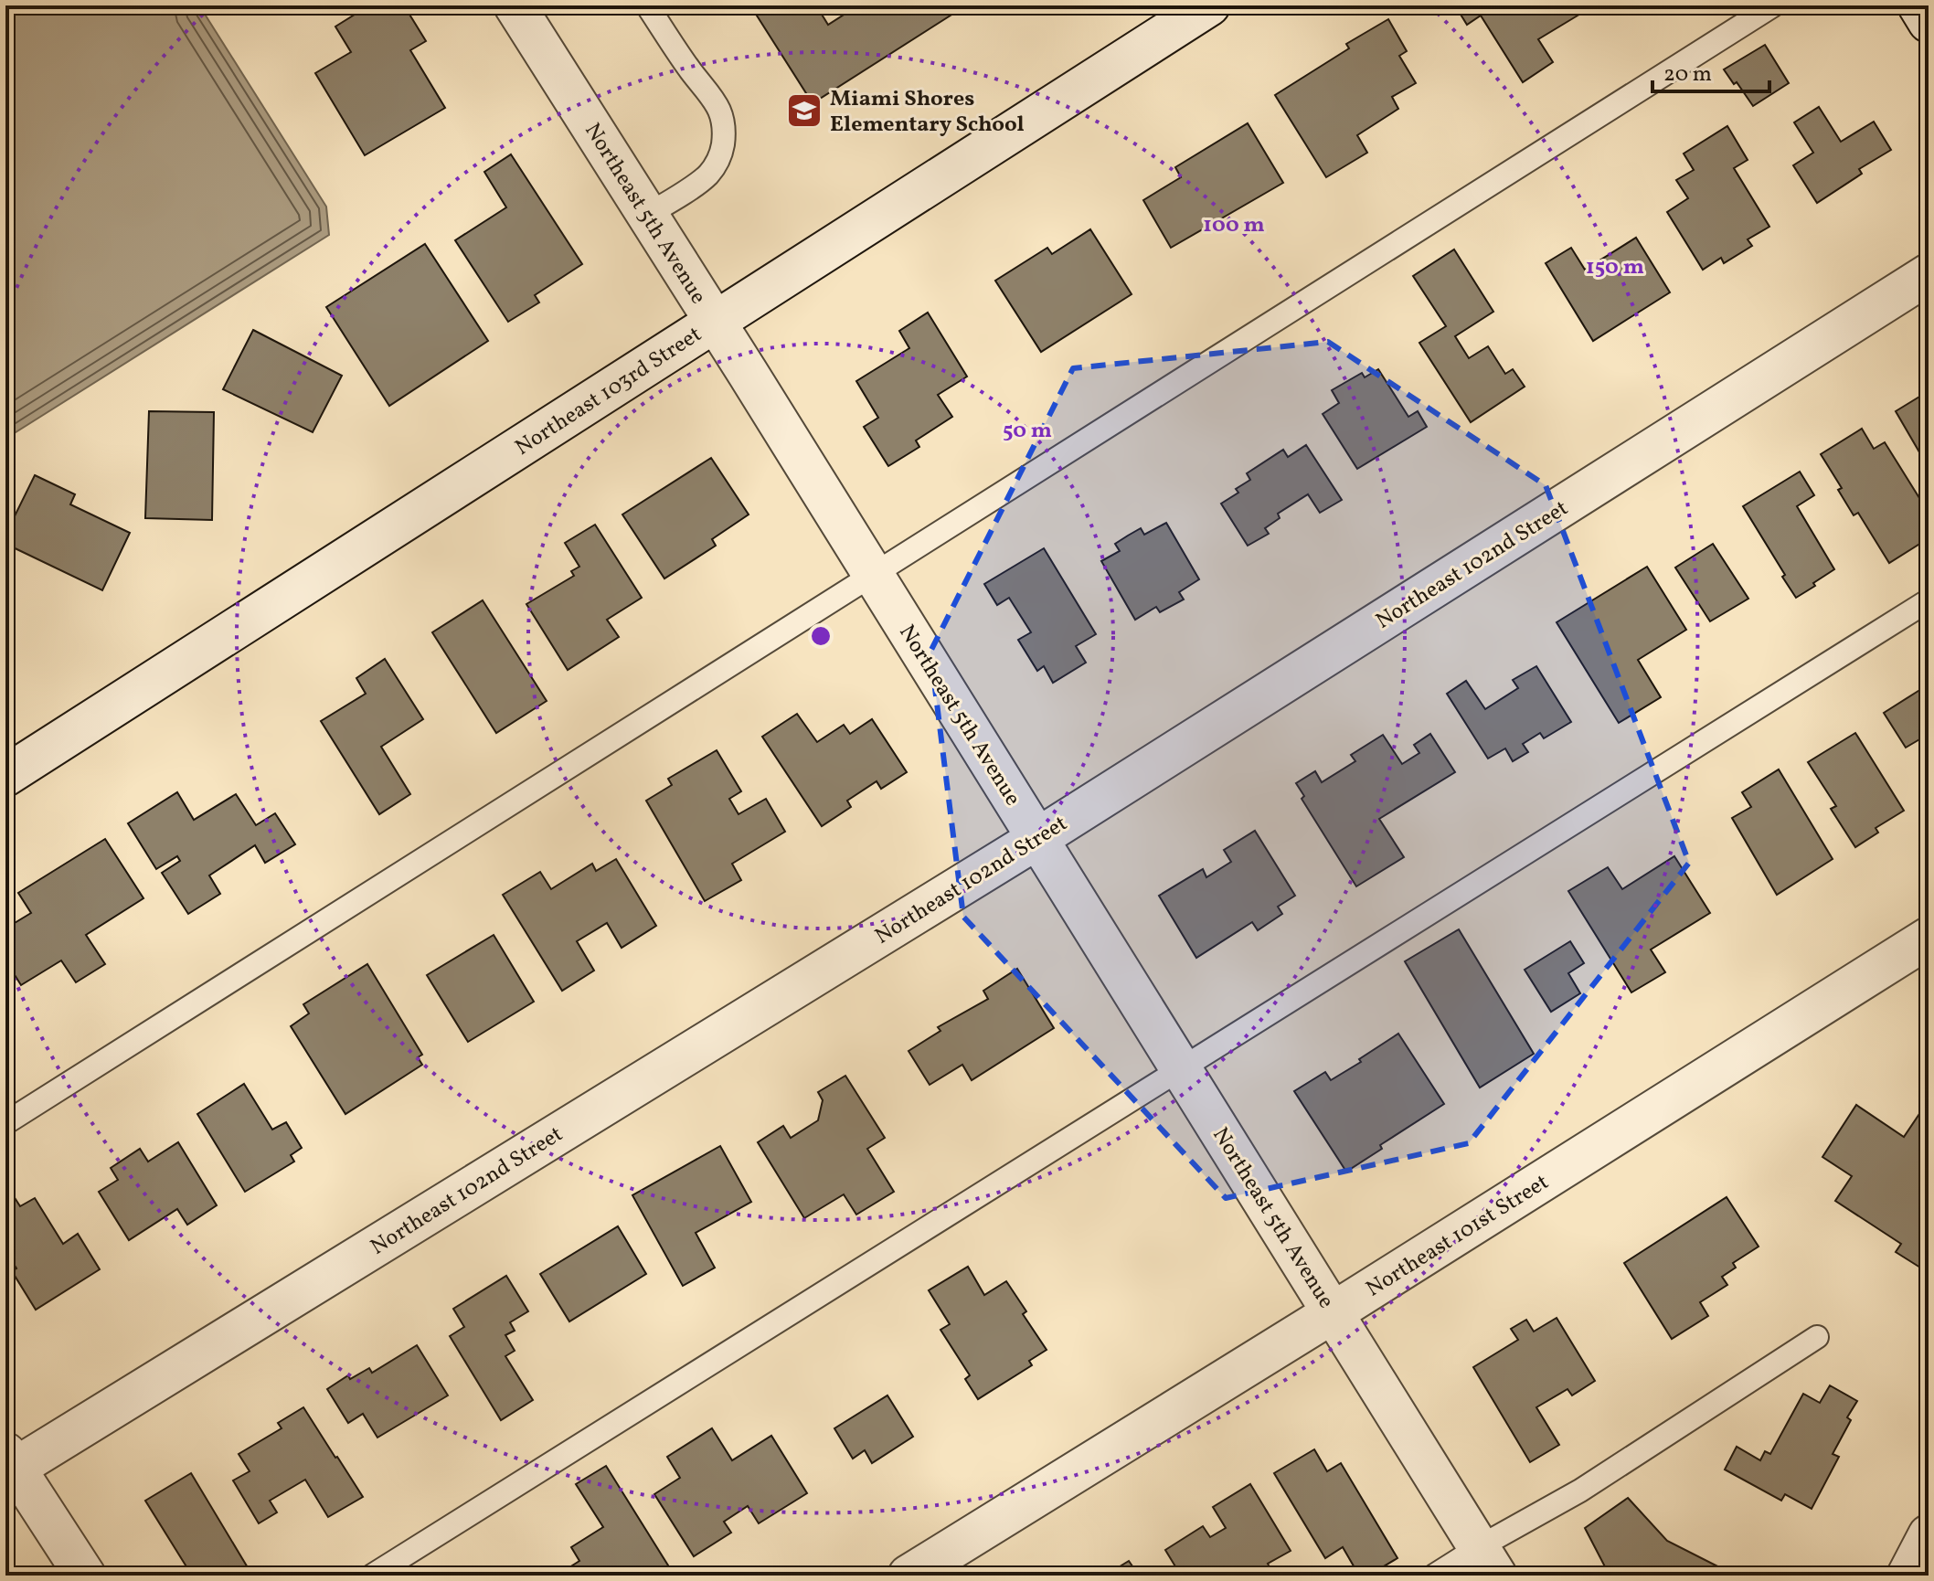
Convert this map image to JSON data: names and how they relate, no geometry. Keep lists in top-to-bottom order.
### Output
{
  "streets": {
    "street": [
      "Northeast 5th Avenue",
      "Northeast 103rd Street",
      "Northeast 102nd Street",
      "Northeast 101st Street"
    ]
  },
  "crossings": [
    ["Northeast 5th Avenue", "Northeast 103rd Street"],
    ["Northeast 5th Avenue", "Northeast 102nd Street"],
    ["Northeast 5th Avenue", "Northeast 101st Street"]
  ],
  "places": {
    "school or university": ["Miami Shores Elementary School"]
  },
  "scale_bar": "20 m",
  "rings": ["100 m", "150 m", "50 m"]
}
